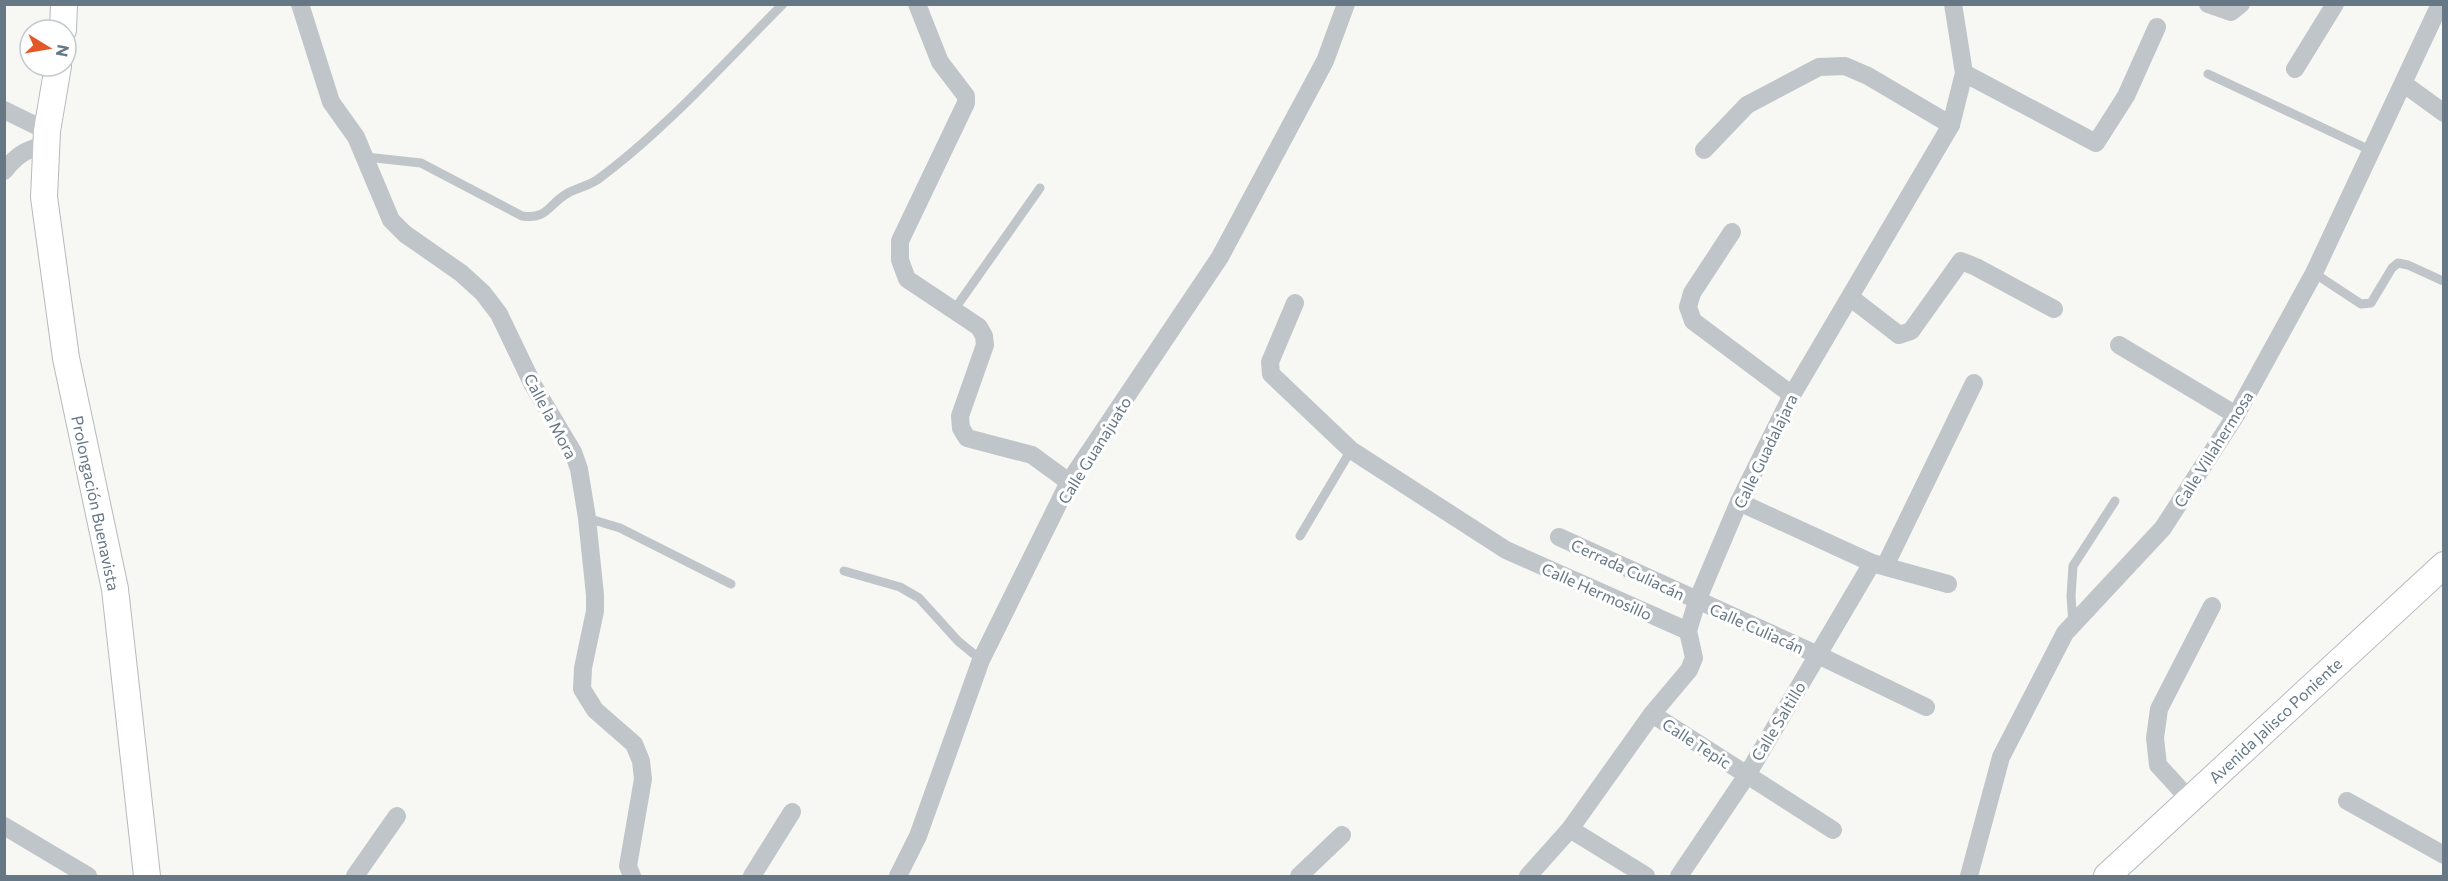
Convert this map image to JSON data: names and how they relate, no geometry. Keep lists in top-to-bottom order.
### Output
{
  "streets": {
    "street": [
      "Calle la Mora",
      "Calle Villahermosa",
      "Calle Guanajuato",
      "Calle Guadalajara",
      "Prolongación Buenavista",
      "Cerrada Culiacán",
      "Calle Hermosillo",
      "Calle Culiacán",
      "Avenida Jalisco Poniente",
      "Calle Saltillo",
      "Calle Tepic"
    ]
  },
  "crossings": [
    ["Calle Guadalajara", "Cerrada Culiacán"],
    ["Calle Guadalajara", "Calle Hermosillo"],
    ["Calle Guadalajara", "Calle Culiacán"],
    ["Calle Guadalajara", "Calle Tepic"],
    ["Cerrada Culiacán", "Calle Culiacán"],
    ["Calle Culiacán", "Calle Saltillo"],
    ["Calle Saltillo", "Calle Tepic"]
  ],
  "north": "right"
}
